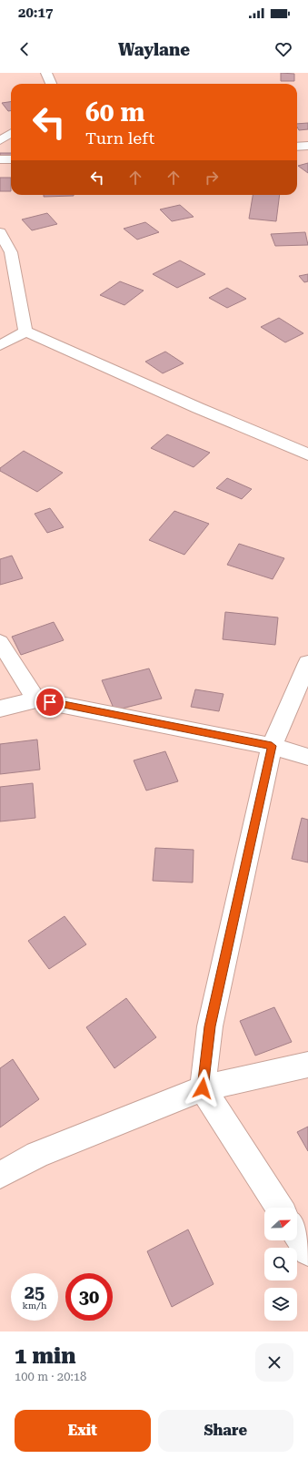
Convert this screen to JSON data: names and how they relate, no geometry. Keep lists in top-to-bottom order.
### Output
{
  "north": "right",
  "page": {
    "status": "20:17",
    "header": "Waylane",
    "turn": ["60 m", "Turn left"],
    "speed": "25 km/h",
    "limit": "30",
    "heading": ["1 min", "100 m · 20:18"],
    "buttons": ["Exit", "Share"]
  }
}
